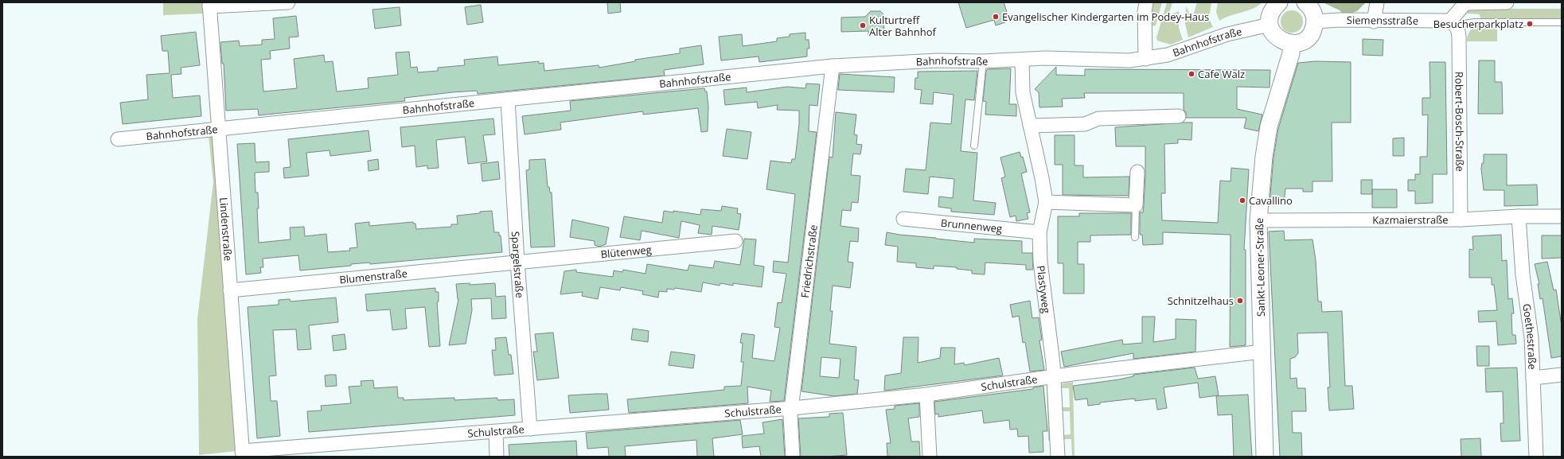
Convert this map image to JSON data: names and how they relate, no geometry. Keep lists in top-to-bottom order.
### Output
{
  "streets": {
    "street": [
      "Siemensstraße",
      "Bahnhofstraße",
      "Robert-Bosch-Straße",
      "Kazmaierstraße",
      "Brunnenweg",
      "Lindenstraße",
      "Blütenweg",
      "Friedrichstraße",
      "Spargelstraße",
      "Sankt-Leoner-Straße",
      "Blumenstraße",
      "Plastyweg",
      "Goethestraße",
      "Schulstraße"
    ]
  },
  "crossings": [
    ["Siemensstraße", "Robert-Bosch-Straße"],
    ["Bahnhofstraße", "Lindenstraße"],
    ["Bahnhofstraße", "Friedrichstraße"],
    ["Bahnhofstraße", "Spargelstraße"],
    ["Bahnhofstraße", "Plastyweg"],
    ["Robert-Bosch-Straße", "Kazmaierstraße"],
    ["Kazmaierstraße", "Sankt-Leoner-Straße"],
    ["Kazmaierstraße", "Goethestraße"],
    ["Brunnenweg", "Plastyweg"],
    ["Lindenstraße", "Blumenstraße"],
    ["Lindenstraße", "Schulstraße"],
    ["Blütenweg", "Spargelstraße"],
    ["Blütenweg", "Blumenstraße"],
    ["Friedrichstraße", "Schulstraße"],
    ["Spargelstraße", "Blumenstraße"],
    ["Spargelstraße", "Schulstraße"],
    ["Sankt-Leoner-Straße", "Schulstraße"],
    ["Plastyweg", "Schulstraße"]
  ],
  "places": [
    "Evangelischer Kindergarten im Podey-Haus",
    "Besucherparkplatz",
    "Kulturtreff Alter Bahnhof",
    "Cafe Walz",
    "Cavallino",
    "Schnitzelhaus"
  ]
}
